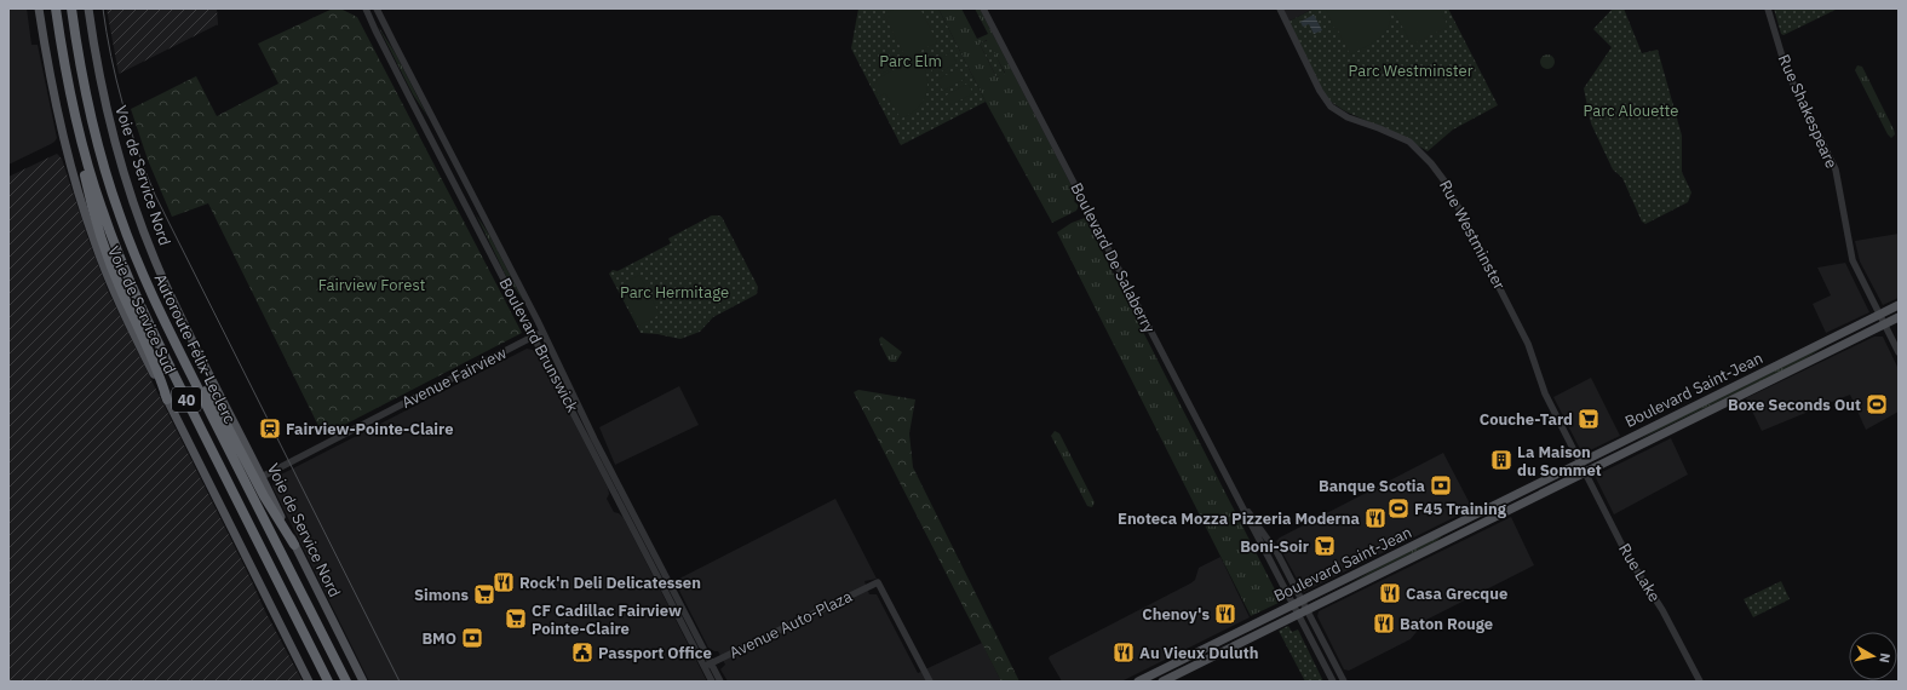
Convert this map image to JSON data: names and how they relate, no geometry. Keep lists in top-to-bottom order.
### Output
{
  "streets": {
    "highway": ["Autoroute Félix-Leclerc", "40"],
    "main road": ["Voie de Service Nord", "Voie de Service Sud", "Boulevard Saint-Jean"],
    "street": [
      "Rue Shakespeare",
      "Rue Westminster",
      "Boulevard De Salaberry",
      "Boulevard Brunswick",
      "Avenue Fairview",
      "Rue Lake",
      "Avenue Auto-Plaza"
    ]
  },
  "crossings": [
    ["Rue Shakespeare", "Boulevard Saint-Jean"],
    ["Voie de Service Nord", "Avenue Fairview"],
    ["Rue Westminster", "Boulevard Saint-Jean"],
    ["Rue Westminster", "Rue Lake"],
    ["Boulevard De Salaberry", "Boulevard Saint-Jean"],
    ["Boulevard Brunswick", "Avenue Fairview"],
    ["Boulevard Brunswick", "Avenue Auto-Plaza"],
    ["Boulevard Saint-Jean", "Rue Lake"]
  ],
  "parks": [
    "Parc Elm",
    "Parc Westminster",
    "Parc Alouette",
    "Fairview Forest",
    "Parc Hermitage"
  ],
  "places": {
    "sports": ["Boxe Seconds Out", "F45 Training"],
    "supermarket": [
      "Couche-Tard",
      "Boni-Soir",
      "Simons",
      "CF Cadillac Fairview Pointe-Claire"
    ],
    "station": ["Fairview-Pointe-Claire"],
    "building": ["La Maison du Sommet"],
    "bank": ["Banque Scotia", "BMO"],
    "restaurant": [
      "Enoteca Mozza Pizzeria Moderna",
      "Rock'n Deli Delicatessen",
      "Casa Grecque",
      "Chenoy's",
      "Baton Rouge",
      "Au Vieux Duluth"
    ],
    "public building": ["Passport Office"]
  },
  "north": "right"
}
